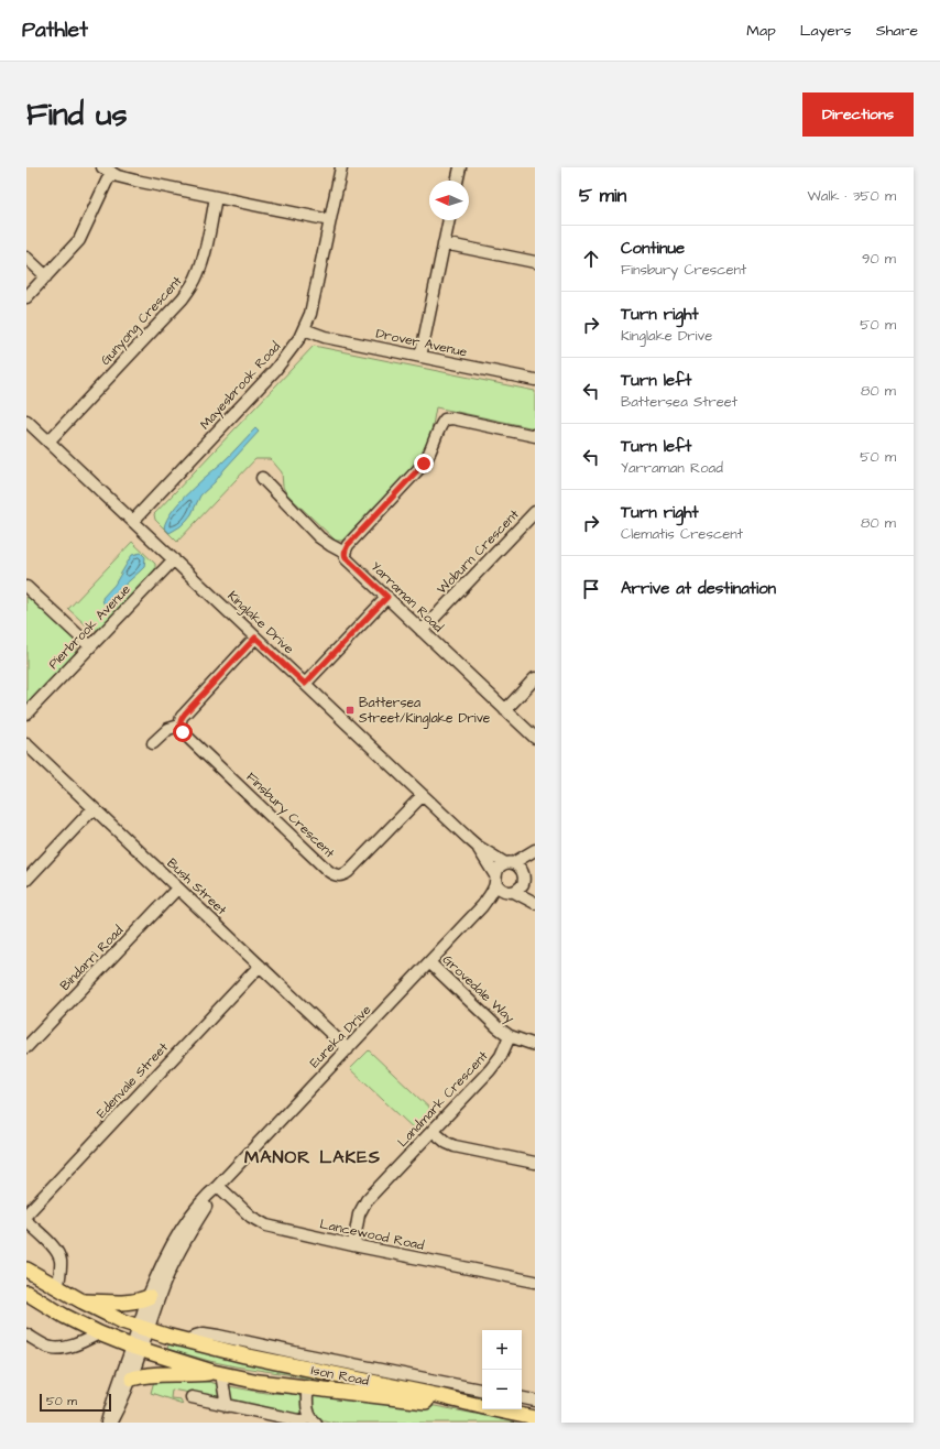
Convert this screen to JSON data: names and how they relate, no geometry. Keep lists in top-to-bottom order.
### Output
{
  "streets": {
    "main road": ["Ison Road"],
    "street": [
      "Gunyong Crescent",
      "Drover Avenue",
      "Mayesbrook Road",
      "Woburn Crescent",
      "Yarraman Road",
      "Kinglake Drive",
      "Pierbrook Avenue",
      "Finsbury Crescent",
      "Bush Street",
      "Bindarri Road",
      "Grovedale Way",
      "Eureka Drive",
      "Edenvale Street",
      "Landmark Crescent",
      "Lancewood Road"
    ]
  },
  "crossings": [
    ["Gunyong Crescent", "Kinglake Drive"],
    ["Drover Avenue", "Mayesbrook Road"],
    ["Mayesbrook Road", "Kinglake Drive"],
    ["Woburn Crescent", "Yarraman Road"],
    ["Kinglake Drive", "Pierbrook Avenue"],
    ["Kinglake Drive", "Finsbury Crescent"],
    ["Kinglake Drive", "Eureka Drive"],
    ["Bush Street", "Bindarri Road"],
    ["Bush Street", "Eureka Drive"],
    ["Bush Street", "Edenvale Street"],
    ["Grovedale Way", "Eureka Drive"],
    ["Grovedale Way", "Landmark Crescent"],
    ["Eureka Drive", "Lancewood Road"],
    ["Eureka Drive", "Ison Road"],
    ["Landmark Crescent", "Lancewood Road"]
  ],
  "districts": ["MANOR LAKES"],
  "places": {
    "transit": ["Battersea Street/Kinglake Drive"]
  },
  "scale_bar": "50 m",
  "north": "left",
  "page": {
    "header": "Pathlet",
    "nav": ["Map", "Layers", "Share"],
    "buttons": "Directions",
    "title": "Find us",
    "heading": ["5 min", "Walk · 350 m"],
    "list": [
      ["Continue", "Finsbury Crescent", "90 m"],
      ["Turn right", "Kinglake Drive", "50 m"],
      ["Turn left", "Battersea Street", "80 m"],
      ["Turn left", "Yarraman Road", "50 m"],
      ["Turn right", "Clematis Crescent", "80 m"],
      "Arrive at destination"
    ],
    "map_buttons": ["+", "−"],
    "scale": "50 m"
  }
}
